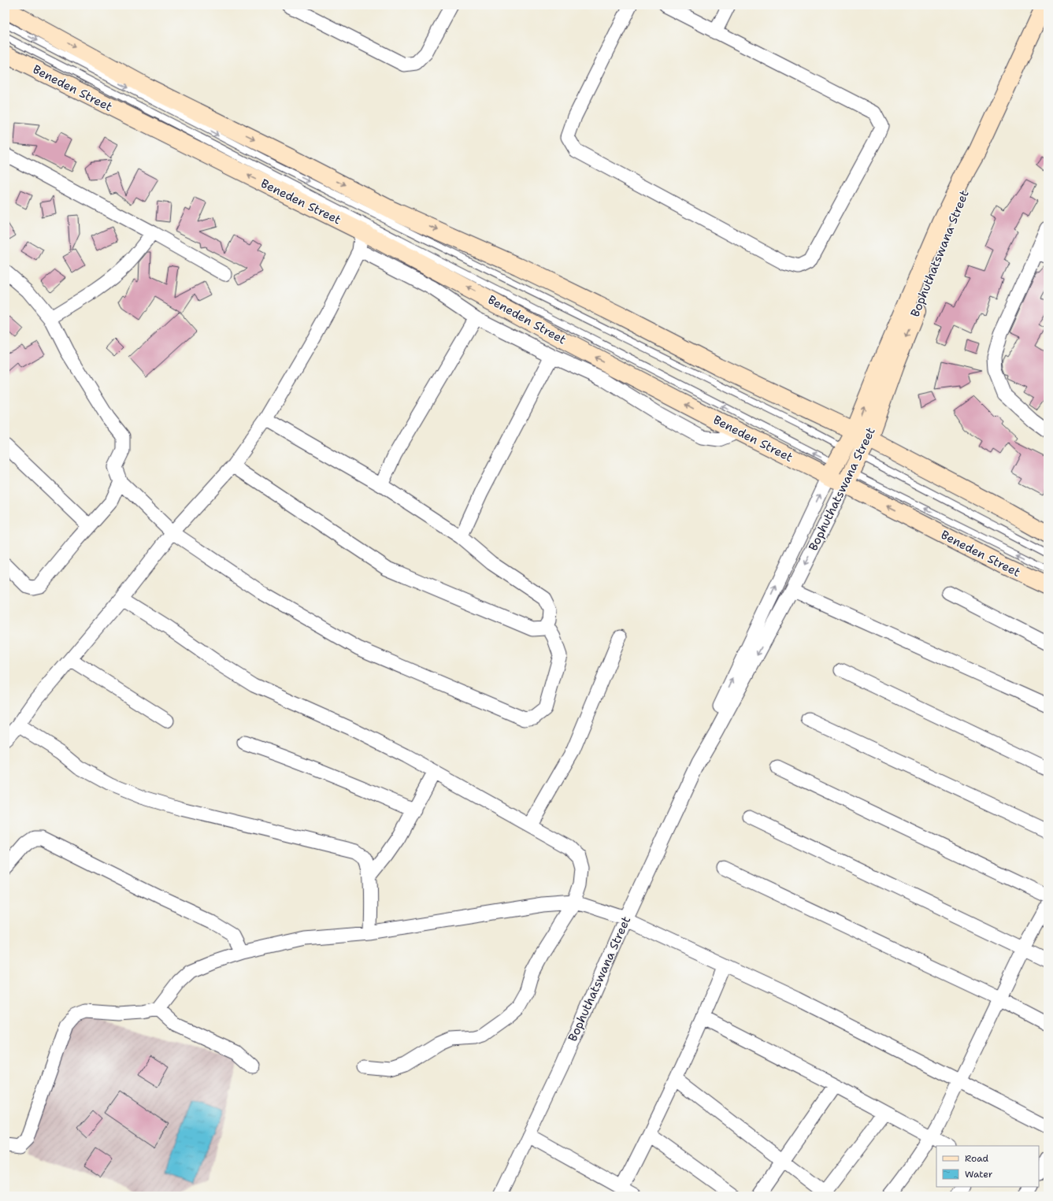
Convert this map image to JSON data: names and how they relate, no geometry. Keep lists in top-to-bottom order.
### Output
{
  "streets": {
    "main road": ["Beneden Street", "Bophuthatswana Street"]
  },
  "crossings": [
    ["Beneden Street", "Bophuthatswana Street"]
  ],
  "legend": ["Road", "Water"]
}
